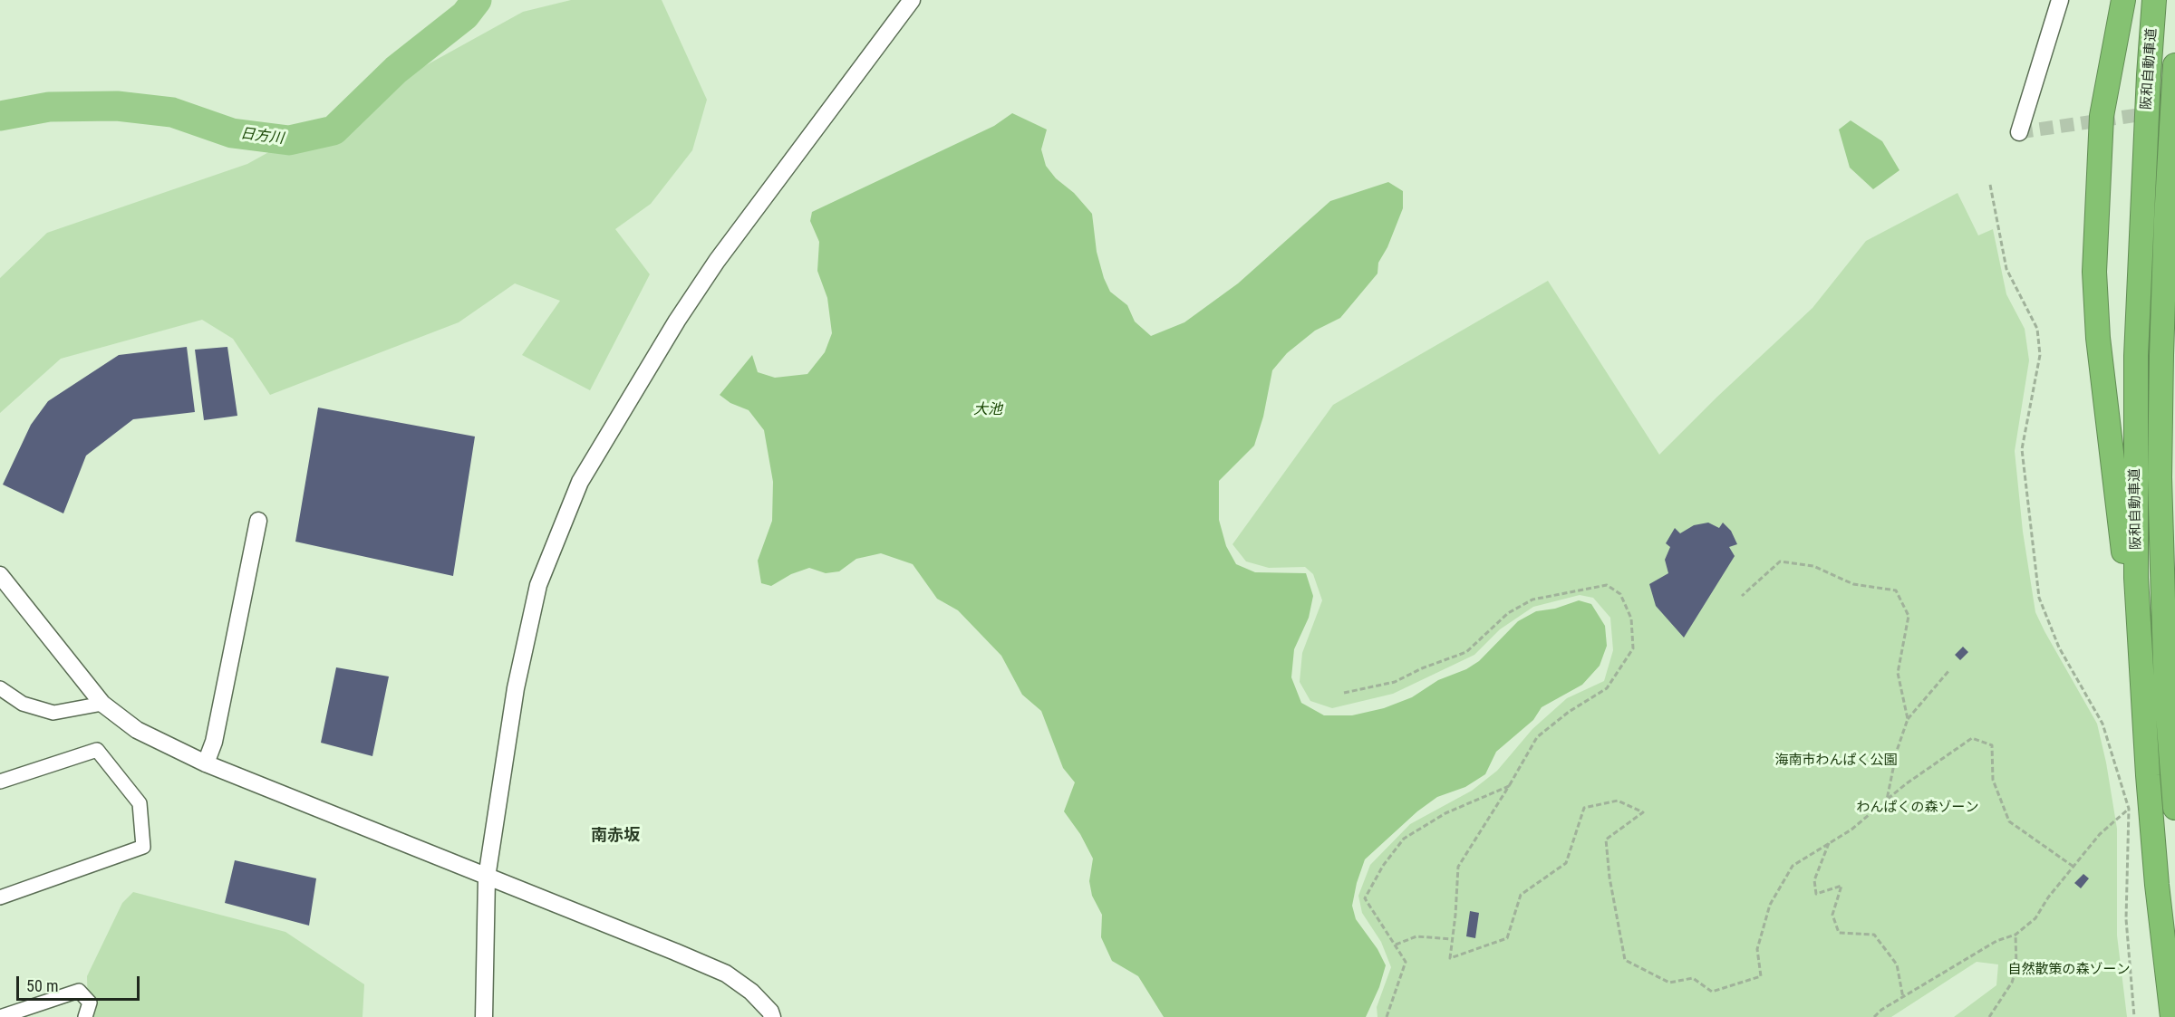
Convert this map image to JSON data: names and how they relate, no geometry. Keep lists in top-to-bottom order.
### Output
{
  "streets": {
    "highway": ["阪和自動車道"]
  },
  "districts": ["南赤坂"],
  "water": ["日方川", "大池"],
  "parks": ["海南市わんぱく公園", "わんぱくの森ゾーン", "自然散策の森ゾーン"],
  "scale_bar": "50 m"
}
